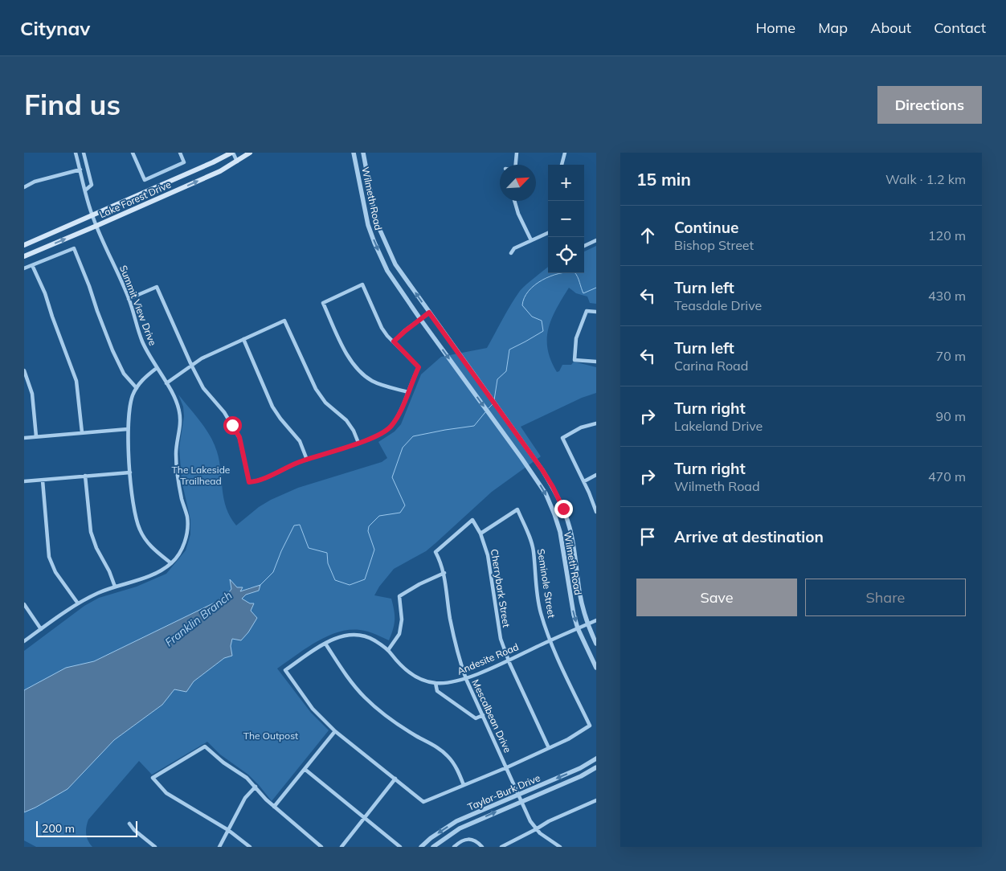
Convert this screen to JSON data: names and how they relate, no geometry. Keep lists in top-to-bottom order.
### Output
{
  "streets": {
    "main road": ["Lake Forest Drive"],
    "street": [
      "Wilmeth Road",
      "Summit View Drive",
      "Seminole Street",
      "Cherrybark Street",
      "Andesite Road",
      "Mescalbean Drive",
      "Taylor-Burk Drive"
    ]
  },
  "crossings": [
    ["Wilmeth Road", "Andesite Road"],
    ["Lake Forest Drive", "Summit View Drive"],
    ["Seminole Street", "Cherrybark Street"],
    ["Seminole Street", "Andesite Road"],
    ["Cherrybark Street", "Andesite Road"],
    ["Cherrybark Street", "Mescalbean Drive"],
    ["Andesite Road", "Mescalbean Drive"],
    ["Mescalbean Drive", "Taylor-Burk Drive"]
  ],
  "water": ["Franklin Branch"],
  "parks": ["The Lakeside Trailhead", "The Outpost"],
  "scale_bar": "200 m",
  "north": "top right",
  "page": {
    "header": "Citynav",
    "nav": [
      "Home",
      "Map",
      "About",
      "Contact"
    ],
    "buttons": [
      "Directions",
      ["Save", "Share"]
    ],
    "title": "Find us",
    "heading": ["15 min", "Walk · 1.2 km"],
    "map_buttons": ["+", "−"],
    "list": [
      ["Continue", "Bishop Street", "120 m"],
      ["Turn left", "Teasdale Drive", "430 m"],
      ["Turn left", "Carina Road", "70 m"],
      ["Turn right", "Lakeland Drive", "90 m"],
      ["Turn right", "Wilmeth Road", "470 m"],
      "Arrive at destination"
    ],
    "scale": "200 m"
  }
}
